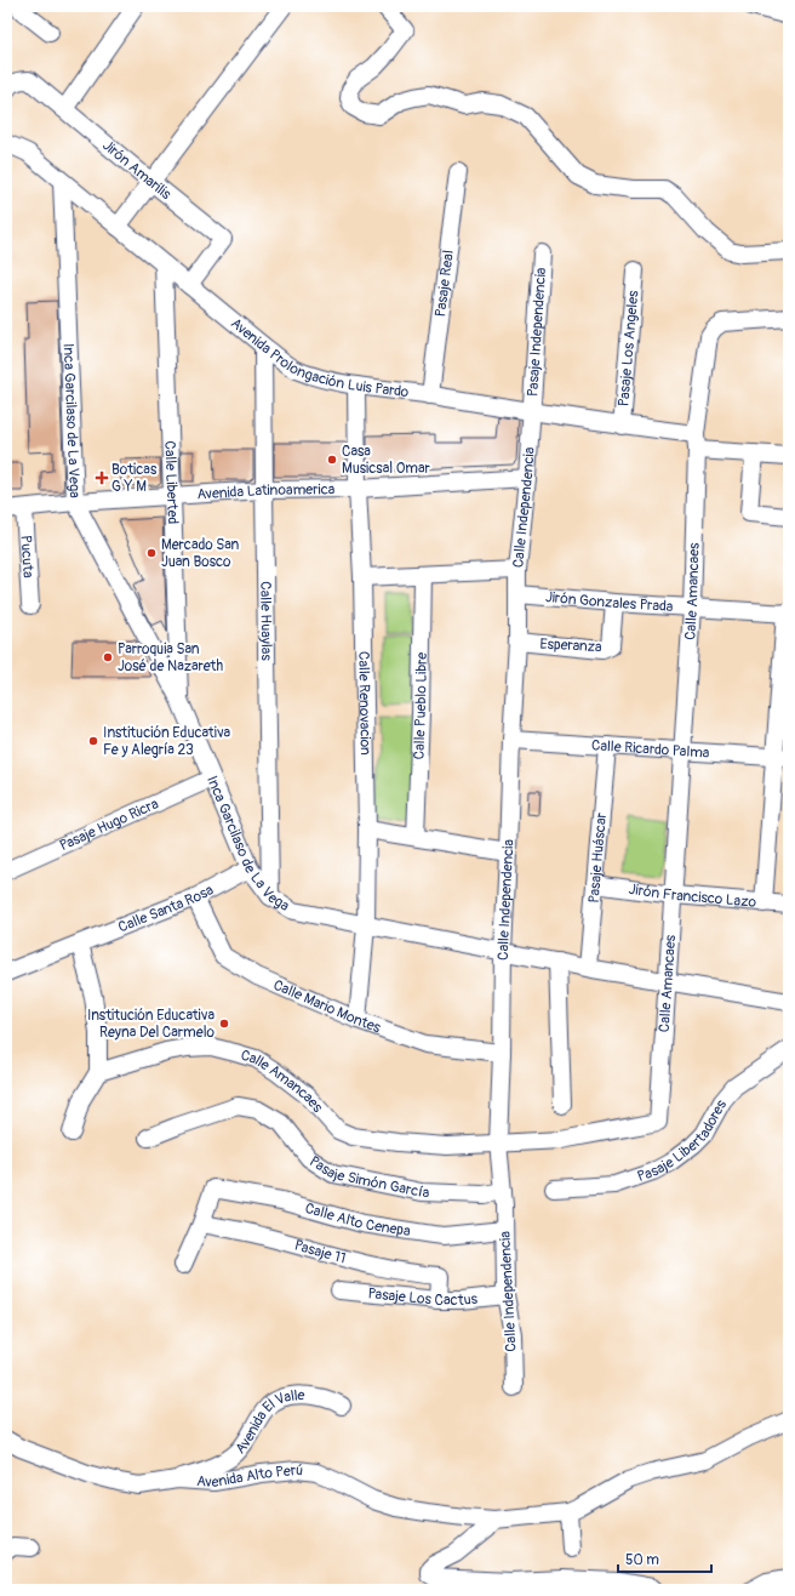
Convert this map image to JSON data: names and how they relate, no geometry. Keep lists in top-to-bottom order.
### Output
{
  "streets": {
    "street": [
      "Jirón Amarilis",
      "Pasaje Real",
      "Pasaje Independencia",
      "Pasaje Los Angeles",
      "Avenida Prolongación Luis Pardo",
      "Inca Garcilaso de La Vega",
      "Calle Liberted",
      "Avenida Latinoamerica",
      "Calle Independencia",
      "Pucuta",
      "Calle Amancaes",
      "Jirón Gonzales Prada",
      "Calle Huaylas",
      "Esperanza",
      "Calle Renovacion",
      "Calle Pueblo Libre",
      "Calle Ricardo Palma",
      "Pasaje Hugo Ricra",
      "Pasaje Huáscar",
      "Jirón Francisco Lazo",
      "Calle Santa Rosa",
      "Calle Mario Montes",
      "Pasaje Libertadores",
      "Pasaje Simón García",
      "Calle Alto Cenepa",
      "Pasaje 11",
      "Pasaje Los Cactus",
      "Avenida El Valle",
      "Avenida Alto Perú"
    ]
  },
  "crossings": [
    ["Jirón Amarilis", "Avenida Prolongación Luis Pardo"],
    ["Pasaje Real", "Avenida Prolongación Luis Pardo"],
    ["Pasaje Independencia", "Avenida Prolongación Luis Pardo"],
    ["Pasaje Independencia", "Calle Independencia"],
    ["Pasaje Los Angeles", "Avenida Prolongación Luis Pardo"],
    ["Avenida Prolongación Luis Pardo", "Inca Garcilaso de La Vega"],
    ["Avenida Prolongación Luis Pardo", "Calle Liberted"],
    ["Avenida Prolongación Luis Pardo", "Calle Independencia"],
    ["Avenida Prolongación Luis Pardo", "Calle Amancaes"],
    ["Avenida Prolongación Luis Pardo", "Calle Huaylas"],
    ["Avenida Prolongación Luis Pardo", "Calle Renovacion"],
    ["Inca Garcilaso de La Vega", "Calle Liberted"],
    ["Inca Garcilaso de La Vega", "Avenida Latinoamerica"],
    ["Inca Garcilaso de La Vega", "Calle Independencia"],
    ["Inca Garcilaso de La Vega", "Calle Amancaes"],
    ["Inca Garcilaso de La Vega", "Calle Huaylas"],
    ["Inca Garcilaso de La Vega", "Calle Renovacion"],
    ["Inca Garcilaso de La Vega", "Pasaje Hugo Ricra"],
    ["Inca Garcilaso de La Vega", "Pasaje Huáscar"],
    ["Inca Garcilaso de La Vega", "Calle Santa Rosa"],
    ["Calle Liberted", "Avenida Latinoamerica"],
    ["Avenida Latinoamerica", "Calle Independencia"],
    ["Avenida Latinoamerica", "Pucuta"],
    ["Avenida Latinoamerica", "Calle Huaylas"],
    ["Avenida Latinoamerica", "Calle Renovacion"],
    ["Calle Independencia", "Calle Amancaes"],
    ["Calle Independencia", "Jirón Gonzales Prada"],
    ["Calle Independencia", "Esperanza"],
    ["Calle Independencia", "Calle Ricardo Palma"],
    ["Calle Independencia", "Calle Mario Montes"],
    ["Calle Independencia", "Pasaje Simón García"],
    ["Calle Independencia", "Calle Alto Cenepa"],
    ["Calle Independencia", "Pasaje Los Cactus"],
    ["Calle Amancaes", "Jirón Gonzales Prada"],
    ["Calle Amancaes", "Calle Ricardo Palma"],
    ["Calle Amancaes", "Jirón Francisco Lazo"],
    ["Jirón Gonzales Prada", "Esperanza"],
    ["Calle Renovacion", "Calle Mario Montes"],
    ["Calle Ricardo Palma", "Pasaje Huáscar"],
    ["Pasaje Huáscar", "Jirón Francisco Lazo"],
    ["Calle Santa Rosa", "Calle Mario Montes"],
    ["Calle Alto Cenepa", "Pasaje 11"],
    ["Pasaje 11", "Pasaje Los Cactus"],
    ["Avenida El Valle", "Avenida Alto Perú"]
  ],
  "places": {
    "other": [
      "Casa Musicsal Omar",
      "Mercado San Juan Bosco",
      "Parroquia San José de Nazareth",
      "Institución Educativa Fe y Alegría 23",
      "Institución Educativa Reyna Del Carmelo"
    ],
    "health": ["Boticas G Y M"]
  },
  "scale_bar": "50 m"
}
